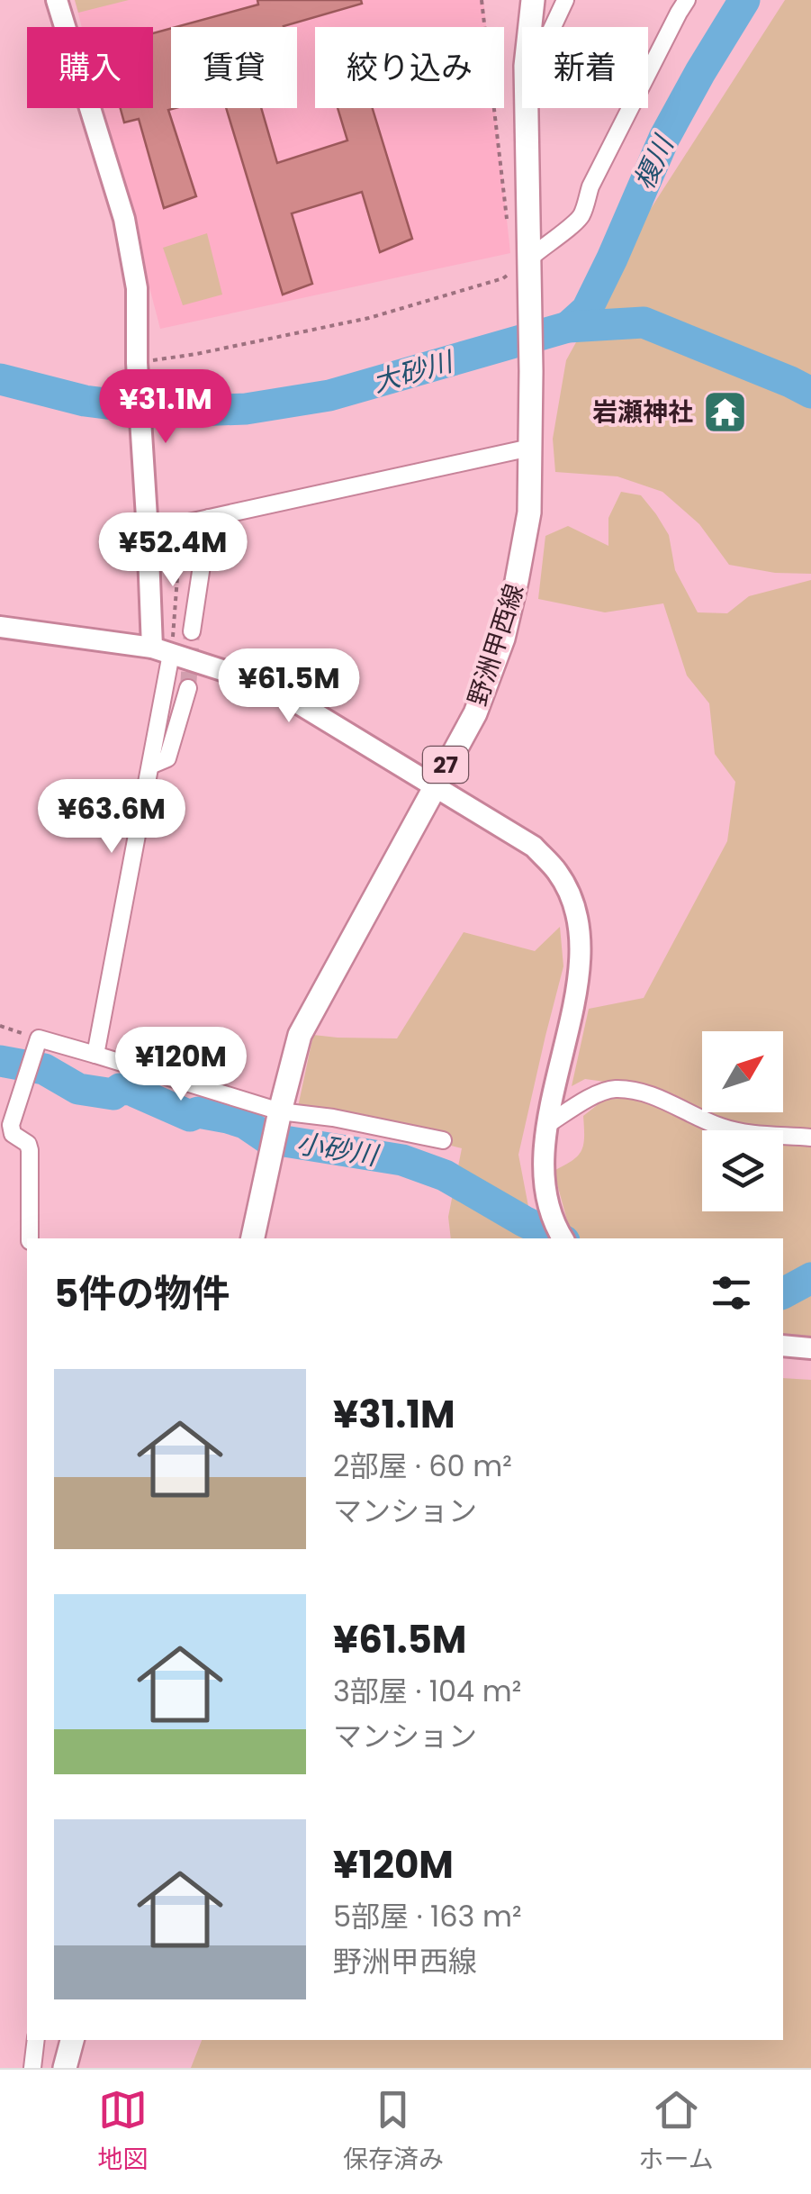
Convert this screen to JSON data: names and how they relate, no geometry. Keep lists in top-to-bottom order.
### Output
{
  "streets": {
    "main road": ["野洲甲西線", "27"]
  },
  "water": ["榎川", "大砂川", "小砂川"],
  "places": {
    "temple": ["岩瀬神社"]
  },
  "north": "top right",
  "page": {
    "chip": [
      "購入",
      "賃貸",
      "絞り込み",
      "新着"
    ],
    "price": [
      "¥31.1M",
      "¥52.4M",
      "¥61.5M",
      "¥63.6M",
      "¥120M"
    ],
    "heading": "5件の物件",
    "list": [
      {
        "name": "¥31.1M",
        "note": "2部屋 · 60 m² · マンション"
      },
      {
        "name": "¥61.5M",
        "note": "3部屋 · 104 m² · マンション"
      },
      {
        "name": "¥120M",
        "note": "5部屋 · 163 m² · 野洲甲西線"
      }
    ],
    "tabs": ["地図", "保存済み", "ホーム"]
  }
}
